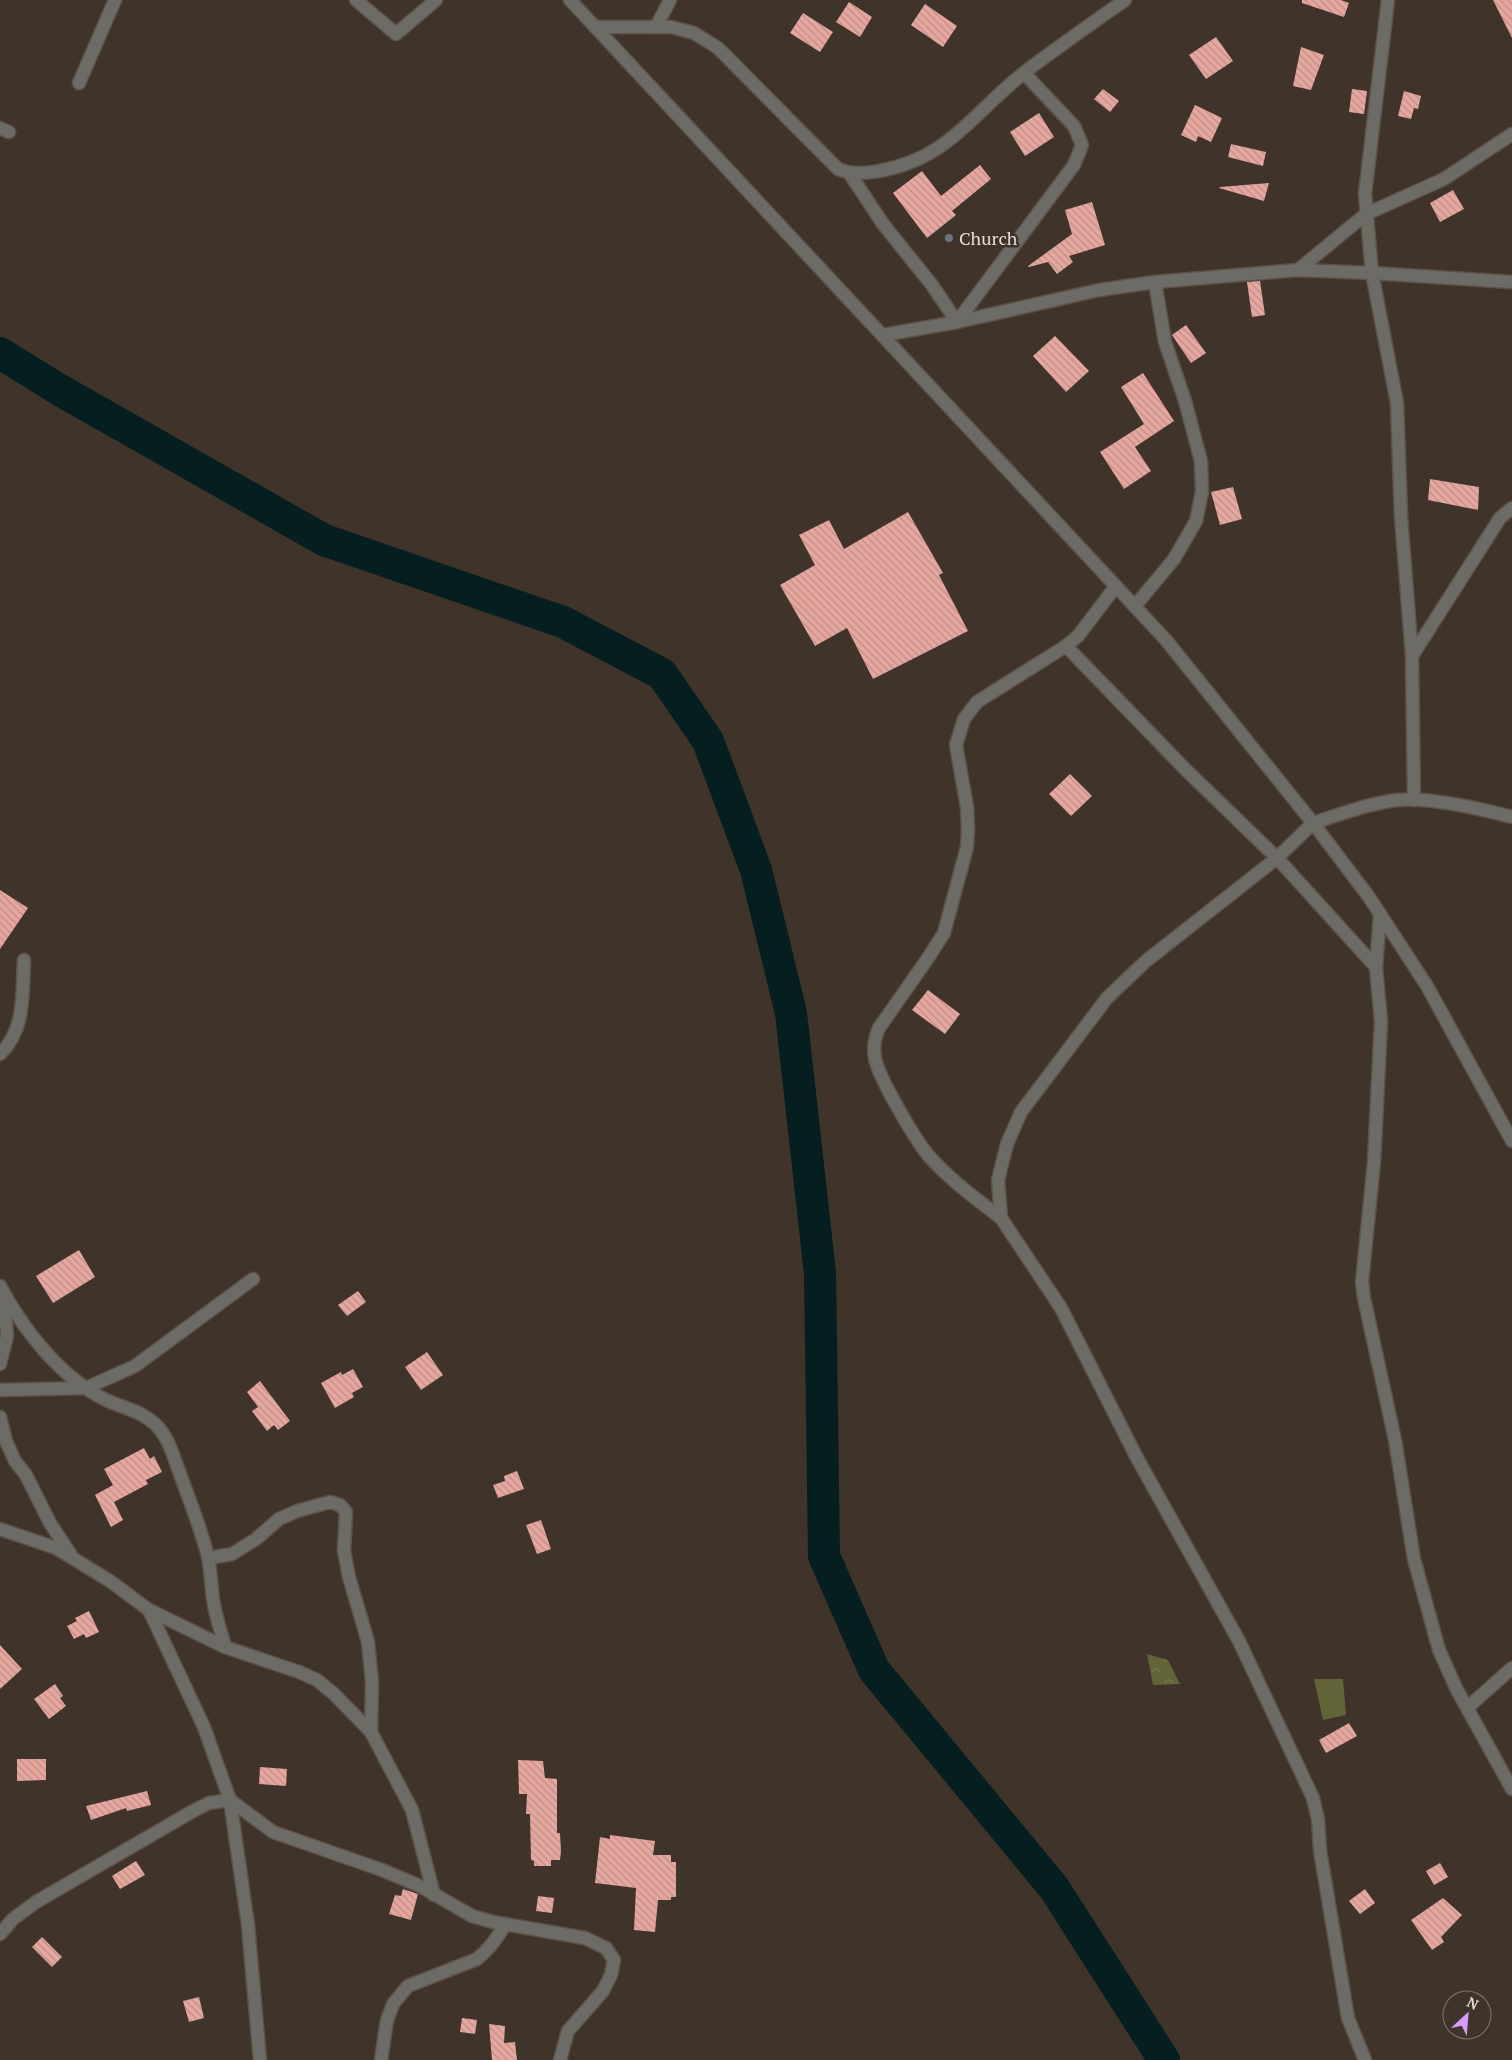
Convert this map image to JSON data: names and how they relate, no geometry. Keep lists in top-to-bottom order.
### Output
{
  "places": ["Church"],
  "north": "top right"
}
